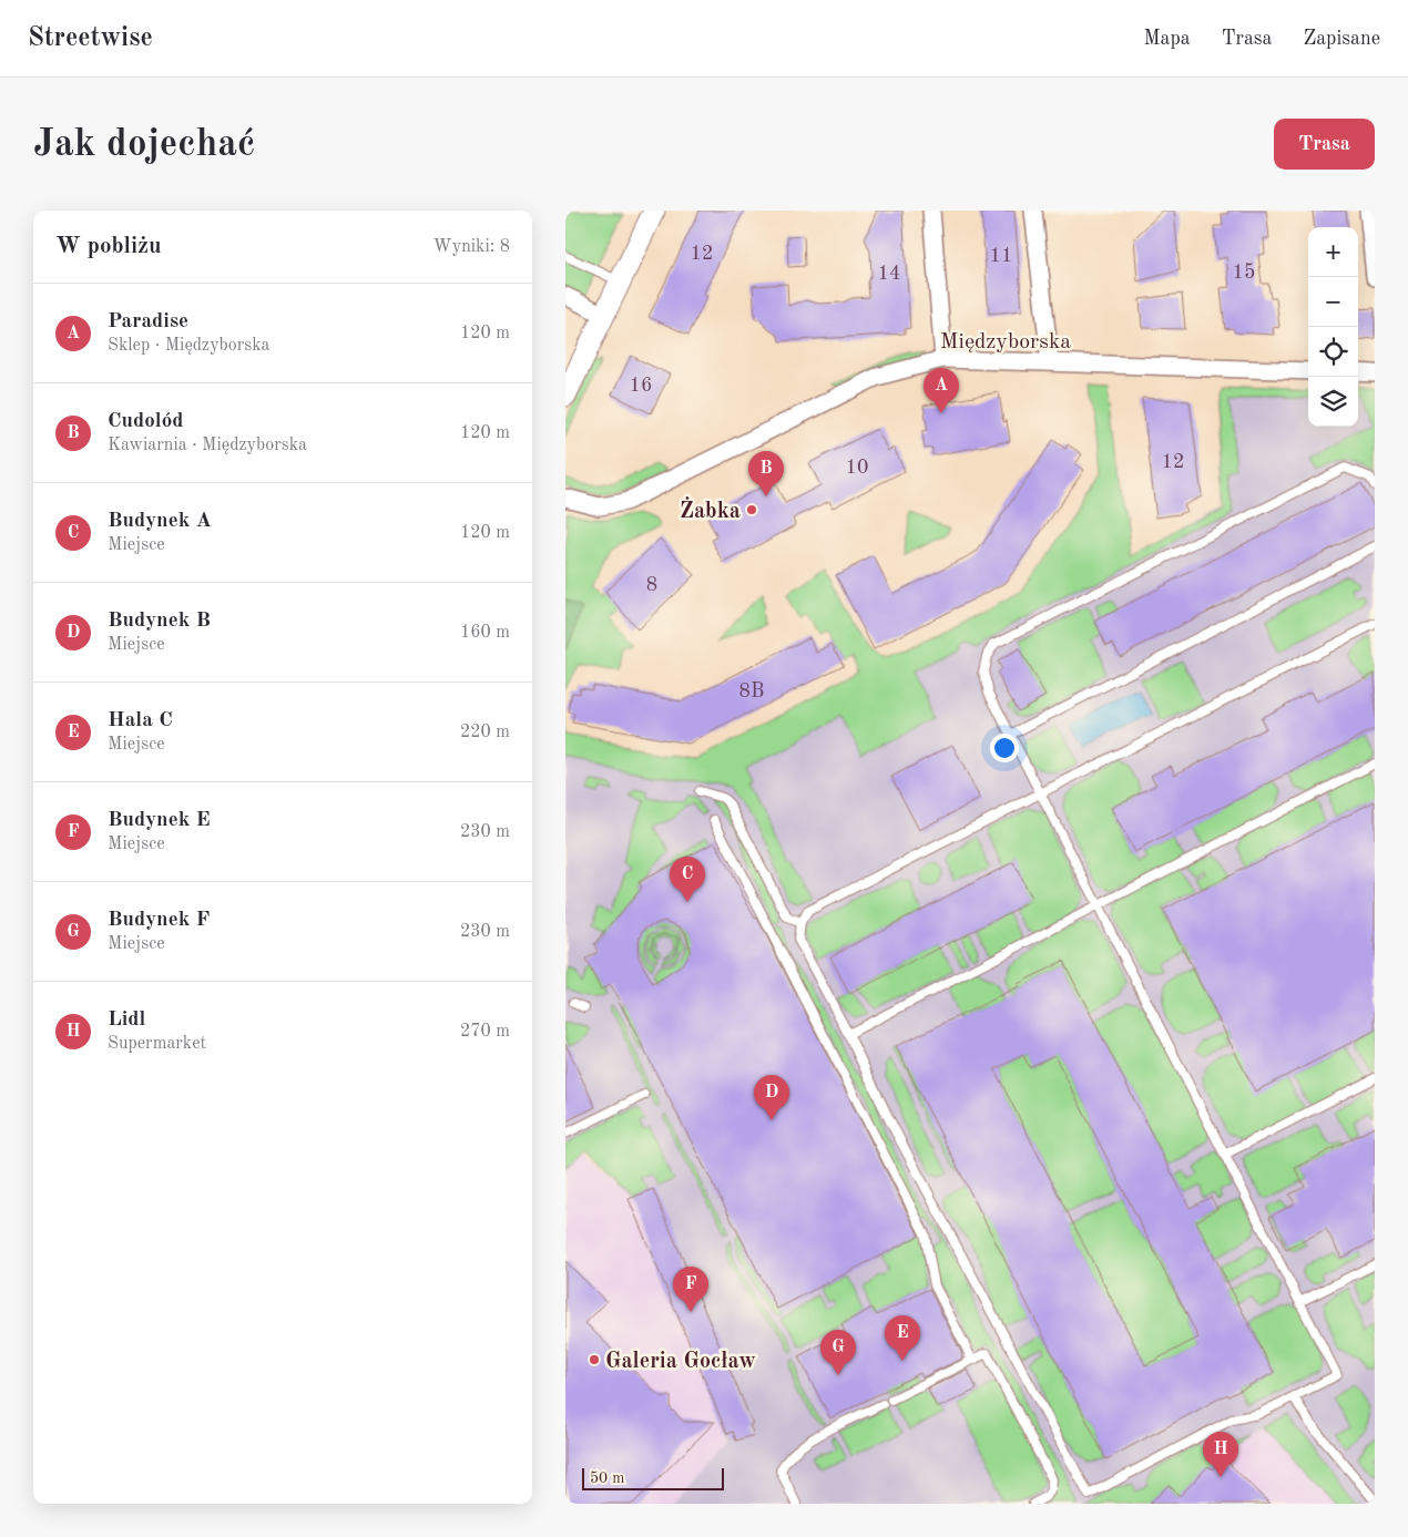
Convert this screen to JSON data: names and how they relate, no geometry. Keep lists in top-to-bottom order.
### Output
{
  "streets": {
    "street": ["Międzyborska"]
  },
  "places": ["Żabka", "Galeria Gocław"],
  "house_numbers": [
    "12",
    "11",
    "15",
    "14",
    "16",
    "12",
    "10",
    "8",
    "8B"
  ],
  "scale_bar": "50 m",
  "page": {
    "header": "Streetwise",
    "nav": ["Mapa", "Trasa", "Zapisane"],
    "buttons": "Trasa",
    "title": "Jak dojechać",
    "heading": ["W pobliżu", "Wyniki: 8"],
    "map_buttons": ["+", "−"],
    "list": [
      {
        "mark": "A",
        "name": "Paradise",
        "note": "Sklep · Międzyborska",
        "value": "120 m"
      },
      {
        "mark": "B",
        "name": "Cudolód",
        "note": "Kawiarnia · Międzyborska",
        "value": "120 m"
      },
      {
        "mark": "C",
        "name": "Budynek A",
        "note": "Miejsce",
        "value": "120 m"
      },
      {
        "mark": "D",
        "name": "Budynek B",
        "note": "Miejsce",
        "value": "160 m"
      },
      {
        "mark": "E",
        "name": "Hala C",
        "note": "Miejsce",
        "value": "220 m"
      },
      {
        "mark": "F",
        "name": "Budynek E",
        "note": "Miejsce",
        "value": "230 m"
      },
      {
        "mark": "G",
        "name": "Budynek F",
        "note": "Miejsce",
        "value": "230 m"
      },
      {
        "mark": "H",
        "name": "Lidl",
        "note": "Supermarket",
        "value": "270 m"
      }
    ],
    "pins": [
      "A",
      "B",
      "C",
      "D",
      "F",
      "E",
      "G",
      "H"
    ],
    "scale": "50 m"
  }
}
